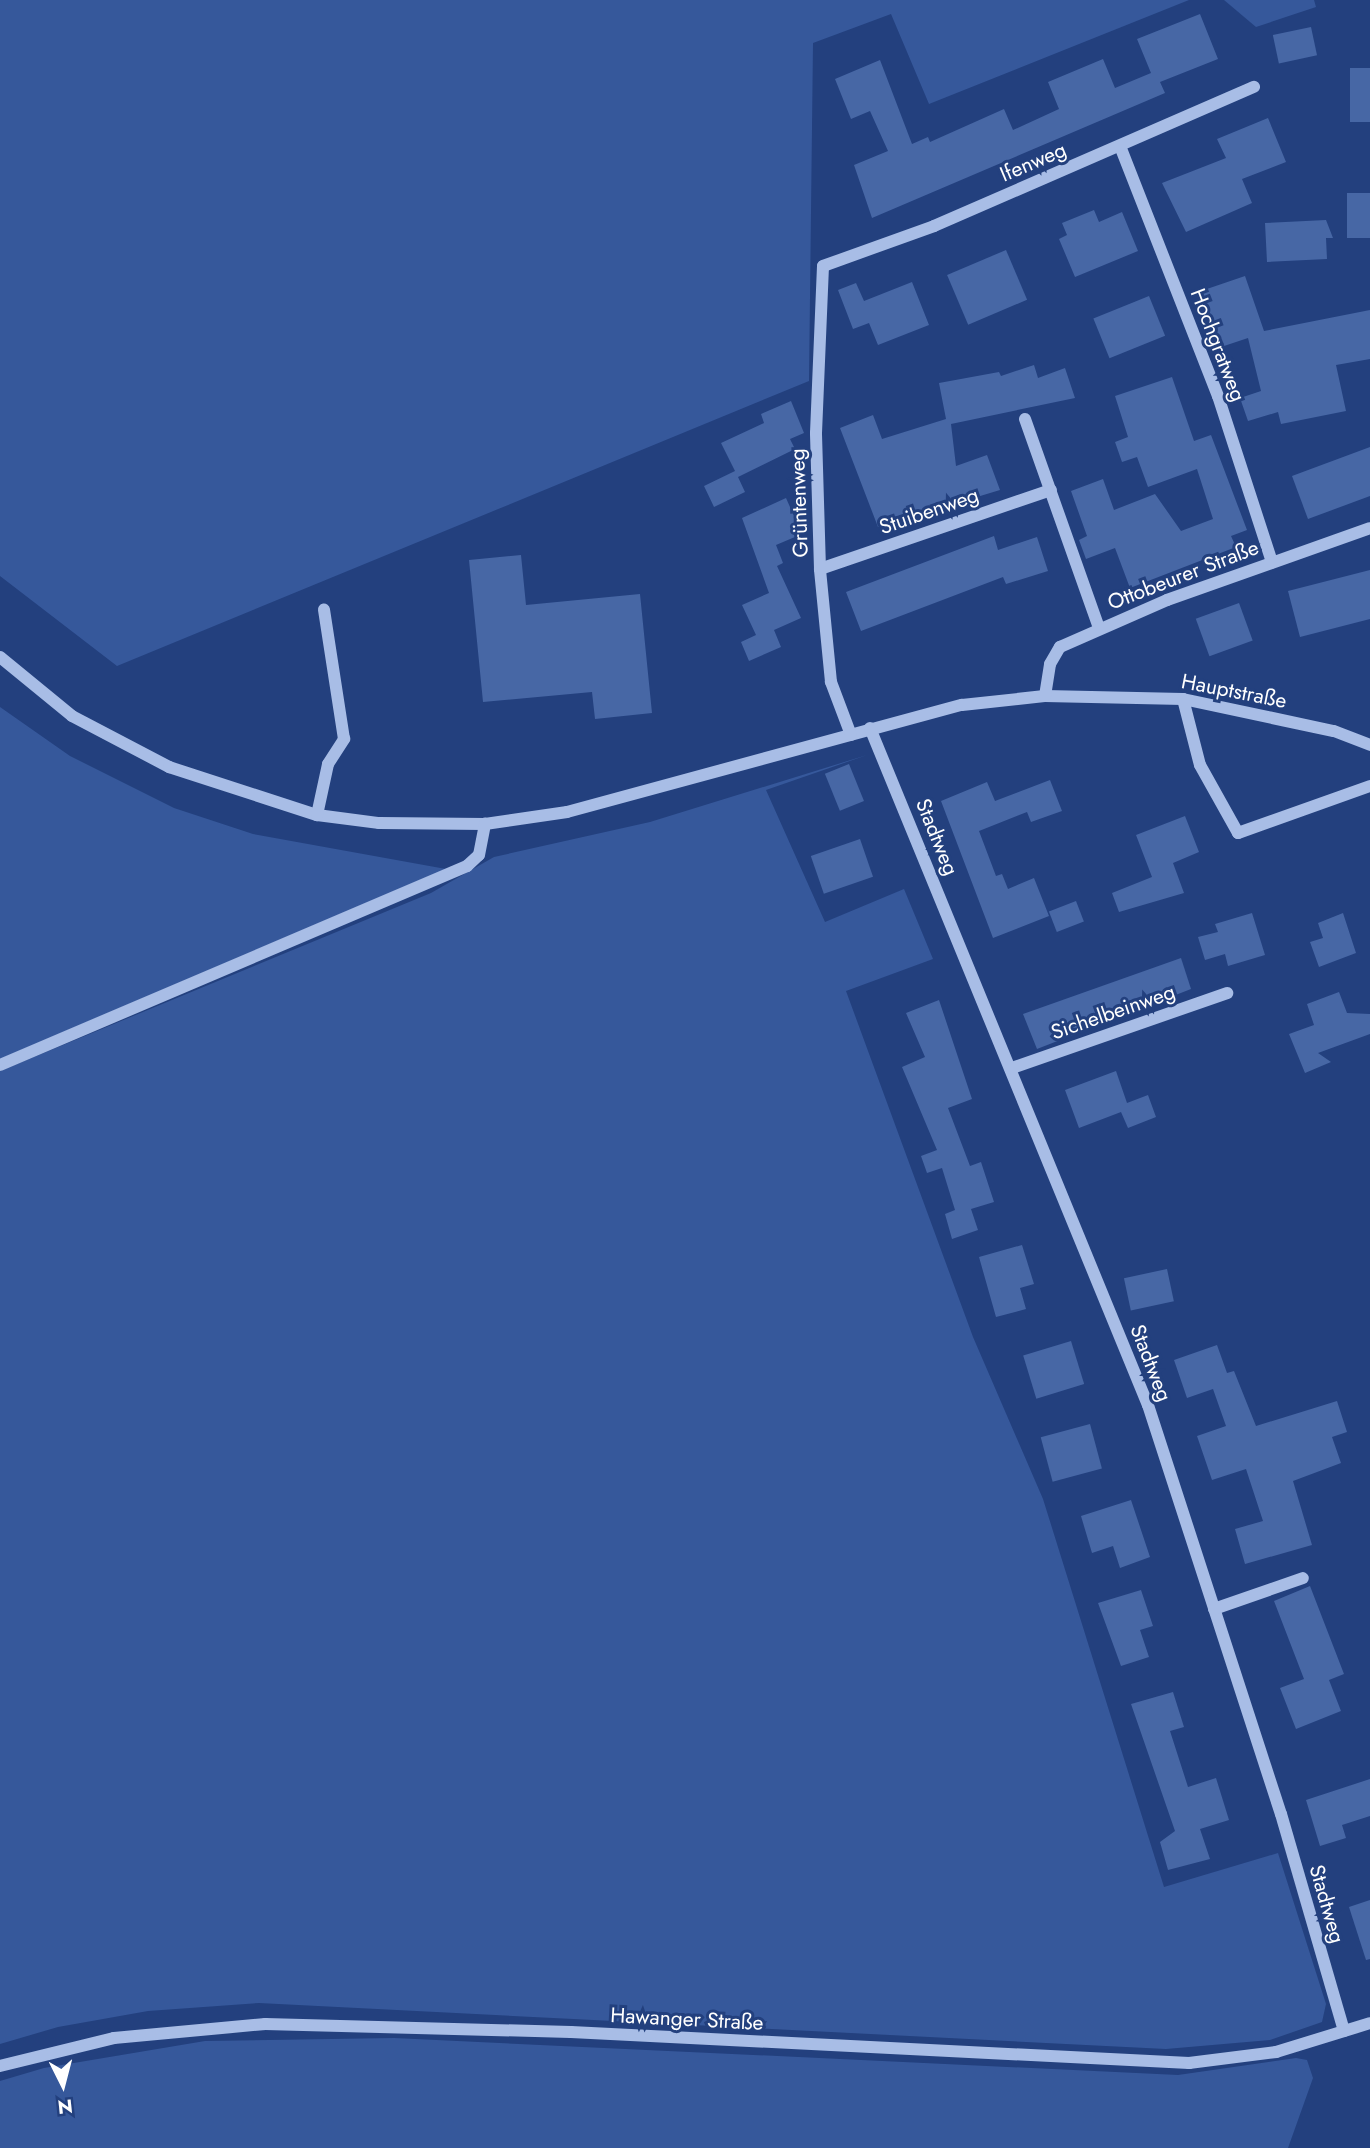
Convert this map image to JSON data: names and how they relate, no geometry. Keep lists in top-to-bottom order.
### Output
{
  "streets": {
    "street": [
      "Ifenweg",
      "Hochgratweg",
      "Grüntenweg",
      "Stuibenweg",
      "Ottobeurer Straße",
      "Hauptstraße",
      "Stadtweg",
      "Sichelbeinweg",
      "Hawanger Straße"
    ]
  },
  "crossings": [
    ["Ifenweg", "Hochgratweg"],
    ["Ifenweg", "Grüntenweg"],
    ["Hochgratweg", "Ottobeurer Straße"],
    ["Grüntenweg", "Stuibenweg"],
    ["Grüntenweg", "Hauptstraße"],
    ["Ottobeurer Straße", "Hauptstraße"],
    ["Hauptstraße", "Stadtweg"],
    ["Stadtweg", "Sichelbeinweg"],
    ["Stadtweg", "Hawanger Straße"]
  ],
  "north": "bottom"
}
